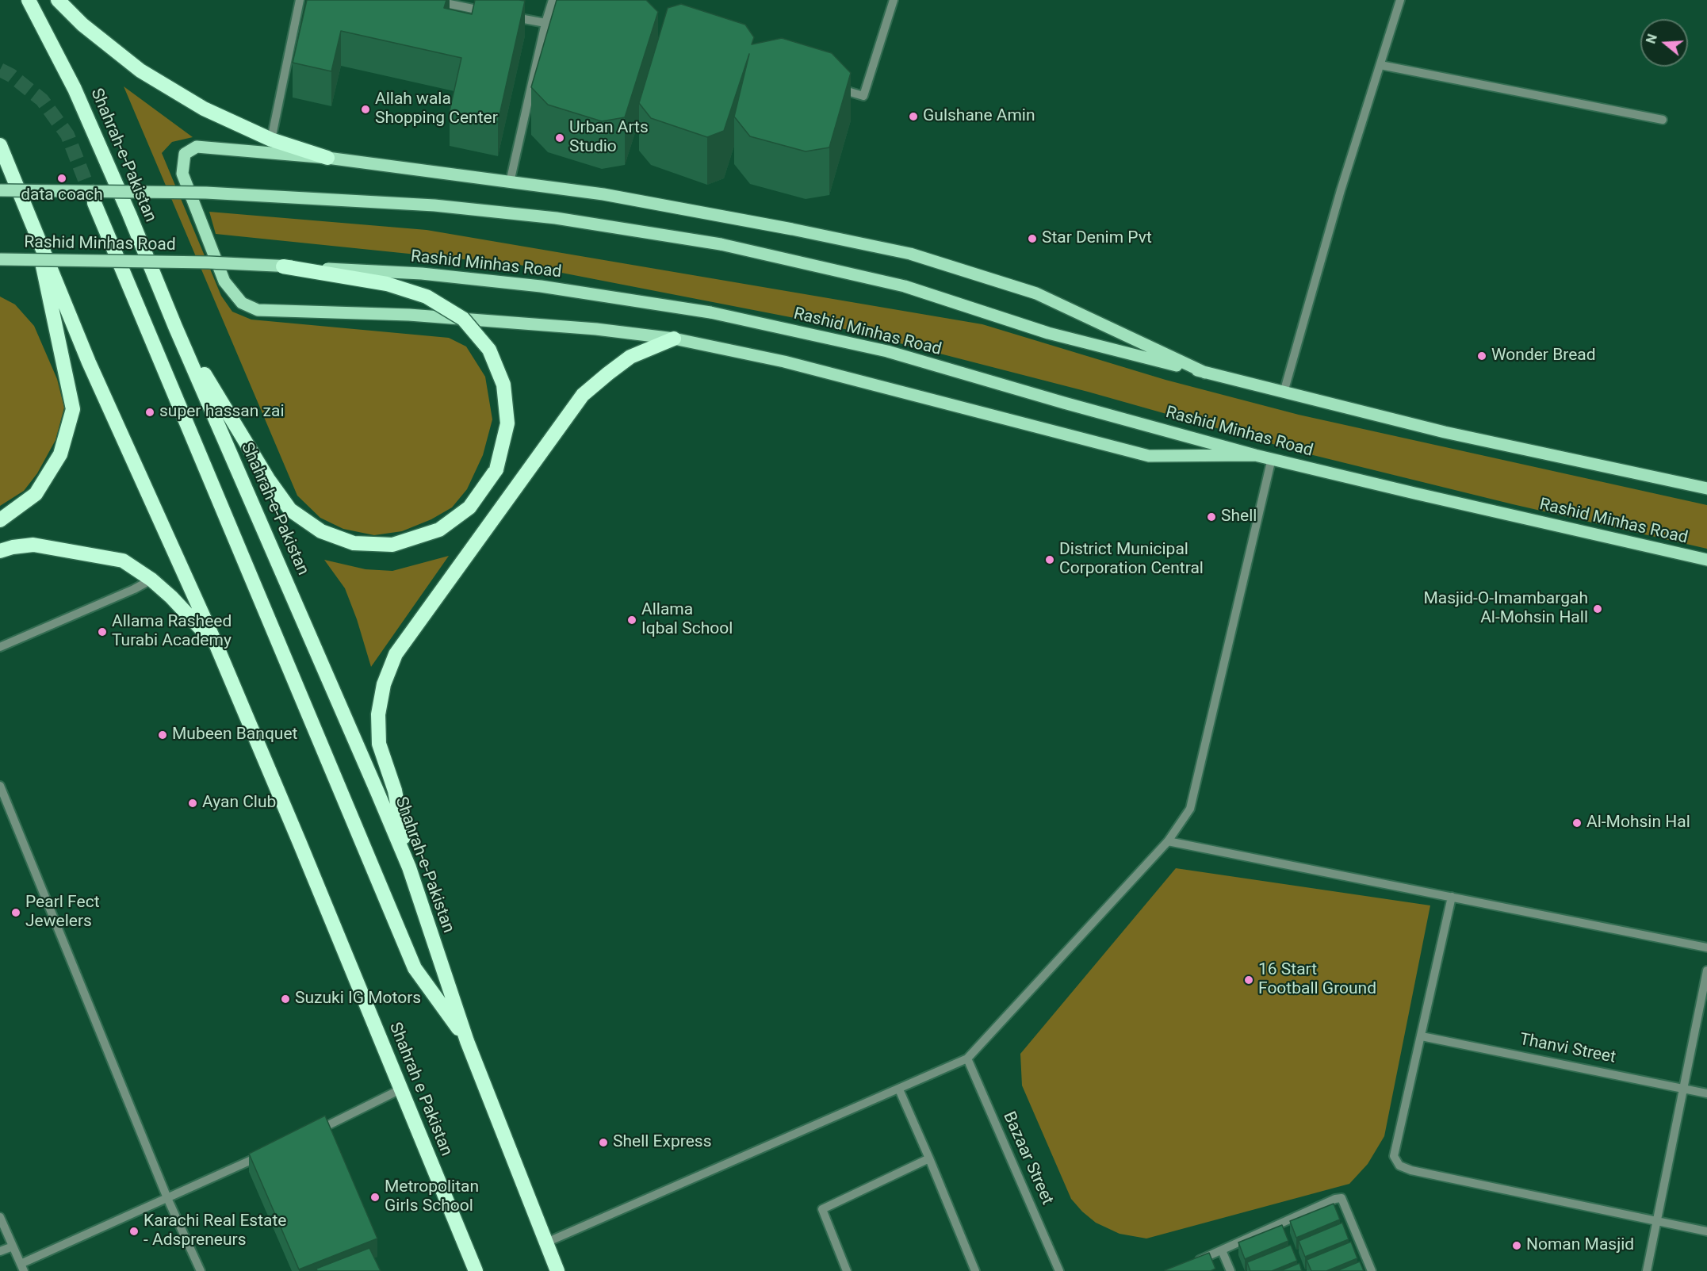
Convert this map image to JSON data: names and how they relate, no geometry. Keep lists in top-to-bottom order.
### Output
{
  "streets": {
    "highway": ["Shahrah-e-Pakistan", "Shahrah e Pakistan"],
    "main road": ["Rashid Minhas Road"],
    "street": ["Thanvi Street", "Bazaar Street"]
  },
  "places": [
    "Allah wala Shopping Center",
    "Gulshane Amin",
    "Urban Arts Studio",
    "data coach",
    "Star Denim Pvt",
    "Wonder Bread",
    "super hassan zai",
    "Shell",
    "District Municipal Corporation Central",
    "Masjid-O-Imambargah Al-Mohsin Hall",
    "Allama Iqbal School",
    "Allama Rasheed Turabi Academy",
    "Mubeen Banquet",
    "Ayan Club",
    "Al-Mohsin Hal",
    "Pearl Fect Jewelers",
    "16 Start Football Ground",
    "Suzuki IG Motors",
    "Shell Express",
    "Metropolitan Girls School",
    "Karachi Real Estate - Adspreneurs",
    "Noman Masjid"
  ],
  "north": "left"
}
